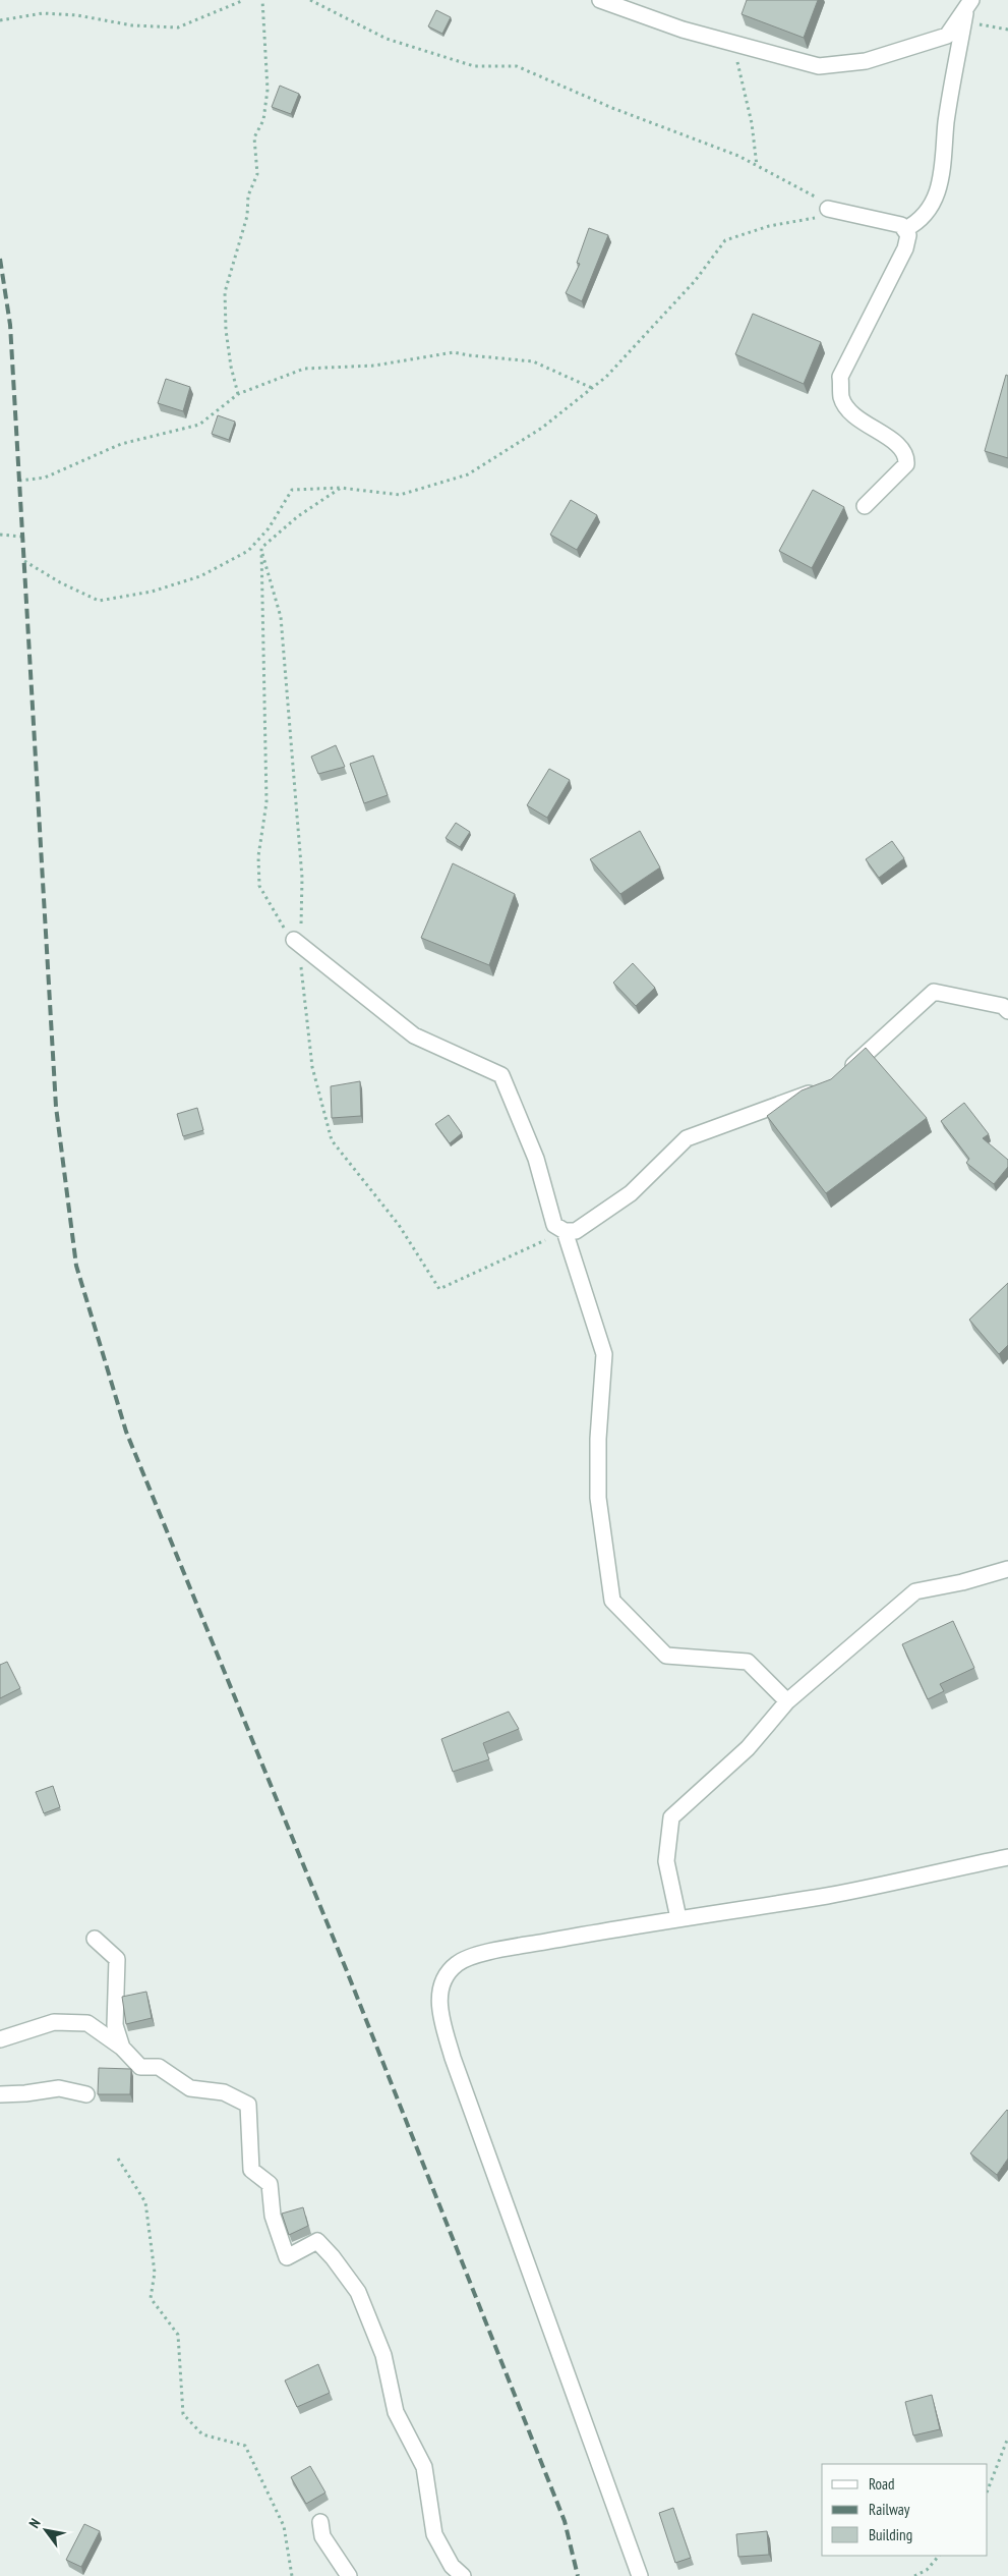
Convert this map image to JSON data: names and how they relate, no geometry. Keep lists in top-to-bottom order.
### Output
{
  "legend": ["Road", "Railway", "Building"],
  "north": "top left"
}
